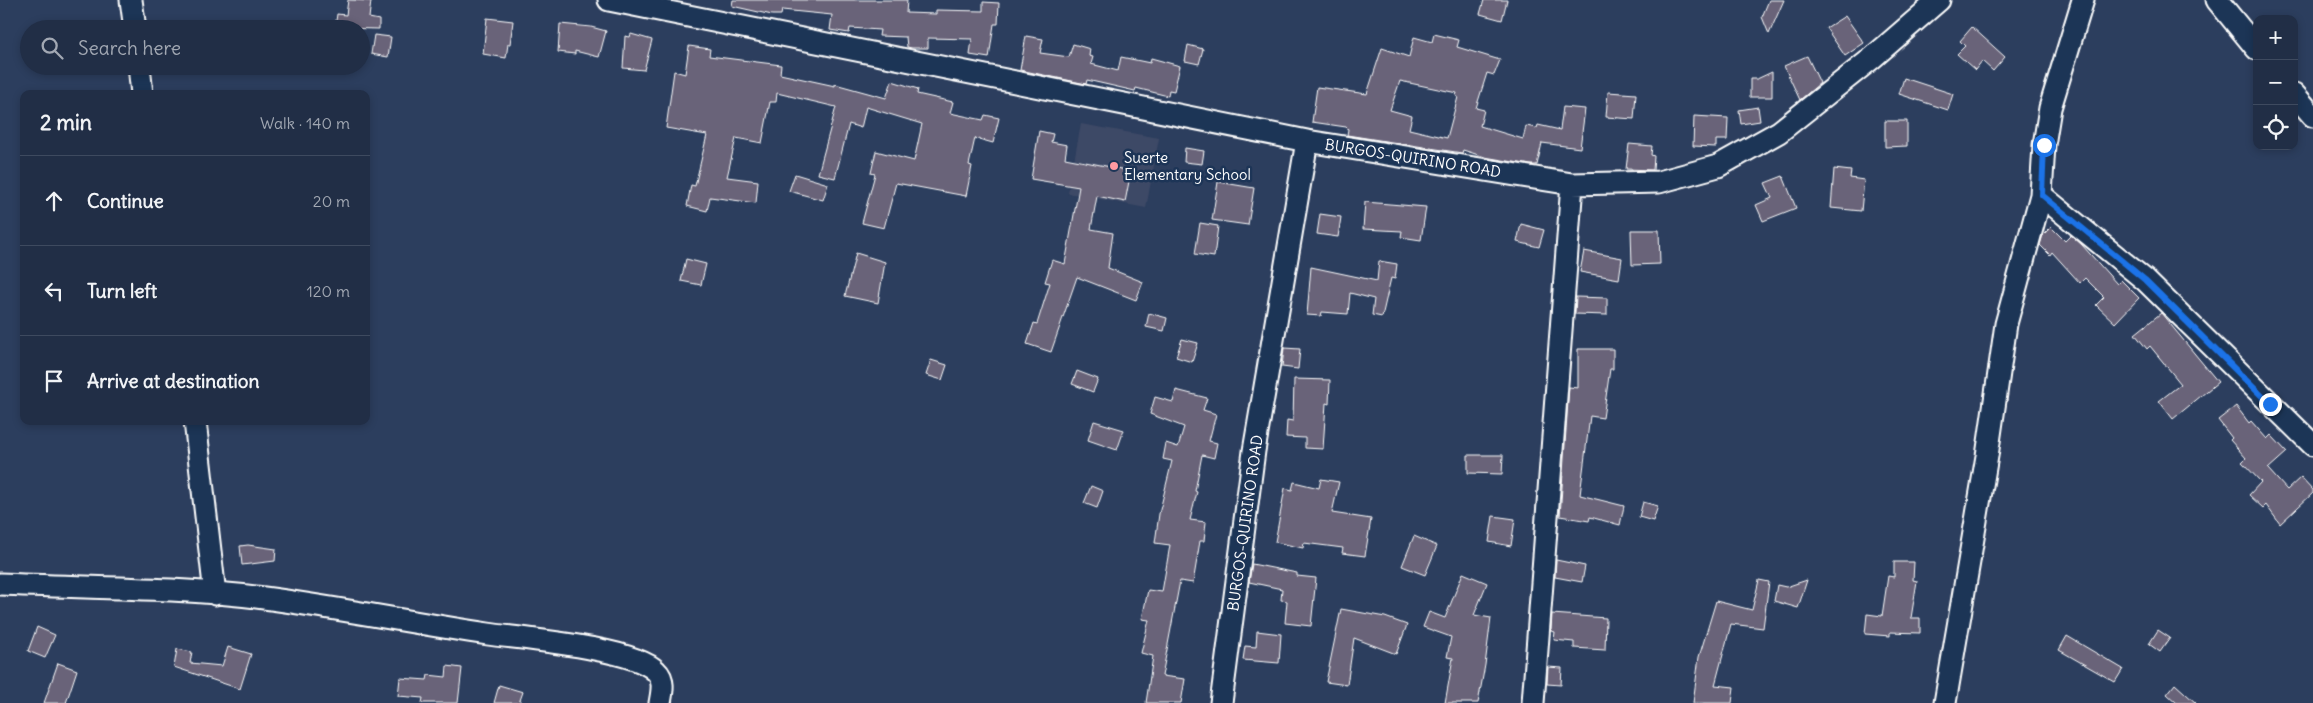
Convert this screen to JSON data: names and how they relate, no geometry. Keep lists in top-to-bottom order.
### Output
{
  "streets": {
    "street": ["BURGOS-QUIRINO ROAD"]
  },
  "places": ["Suerte Elementary School"],
  "page": {
    "map_buttons": ["+", "−"],
    "search": "Search here",
    "heading": ["2 min", "Walk · 140 m"],
    "list": [
      ["Continue", "20 m"],
      ["Turn left", "120 m"],
      "Arrive at destination"
    ]
  }
}
